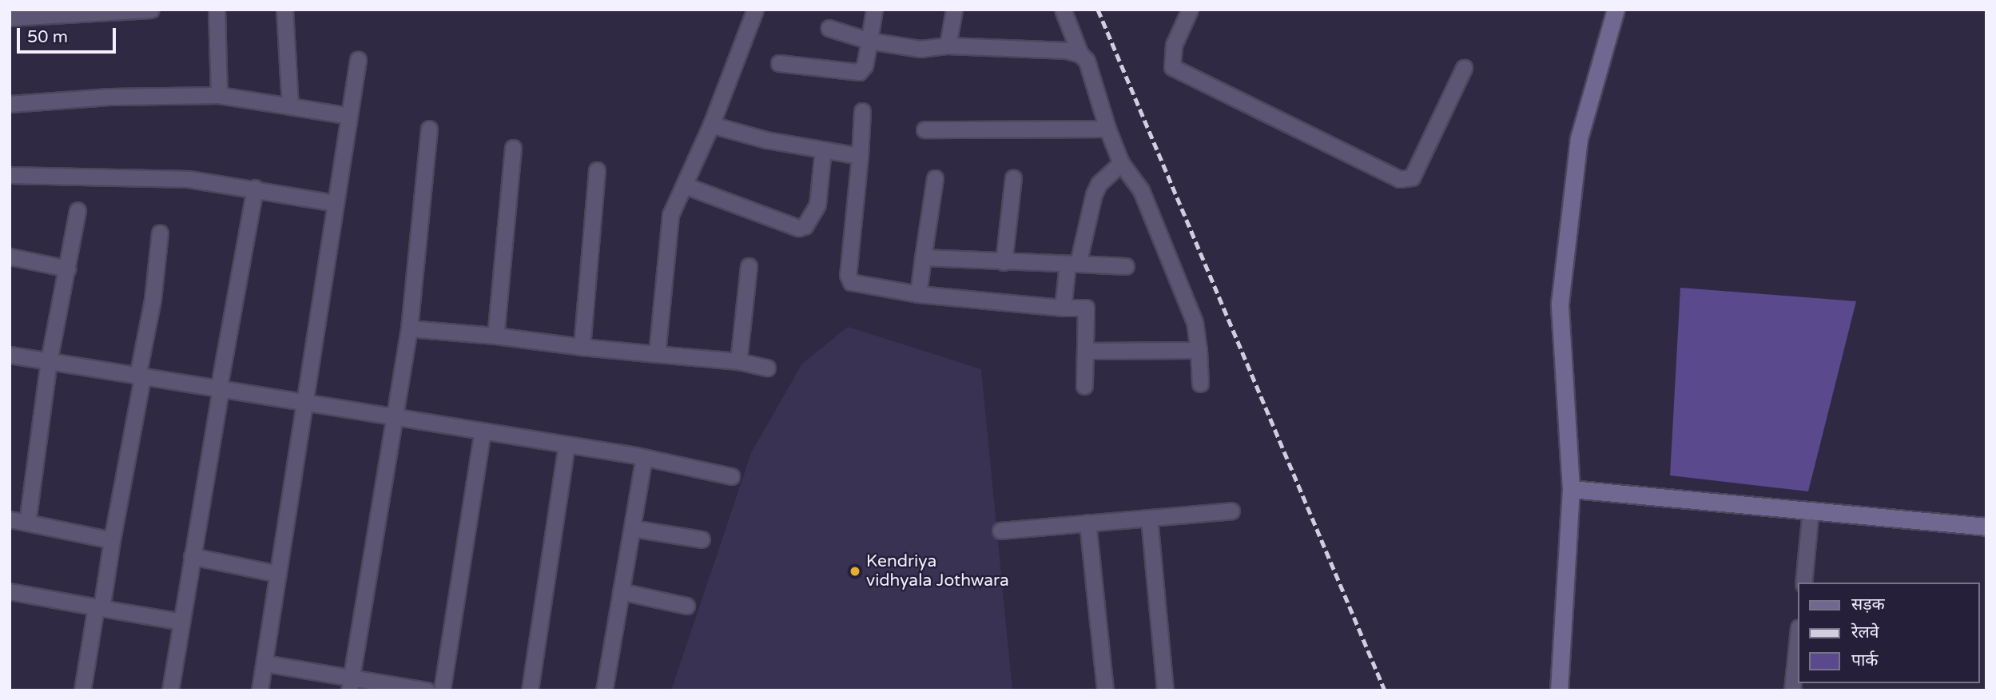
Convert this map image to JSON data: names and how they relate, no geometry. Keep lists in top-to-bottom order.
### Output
{
  "places": ["Kendriya vidhyala Jothwara"],
  "legend": ["सड़क", "रेलवे", "पार्क"],
  "scale_bar": "50 m"
}
